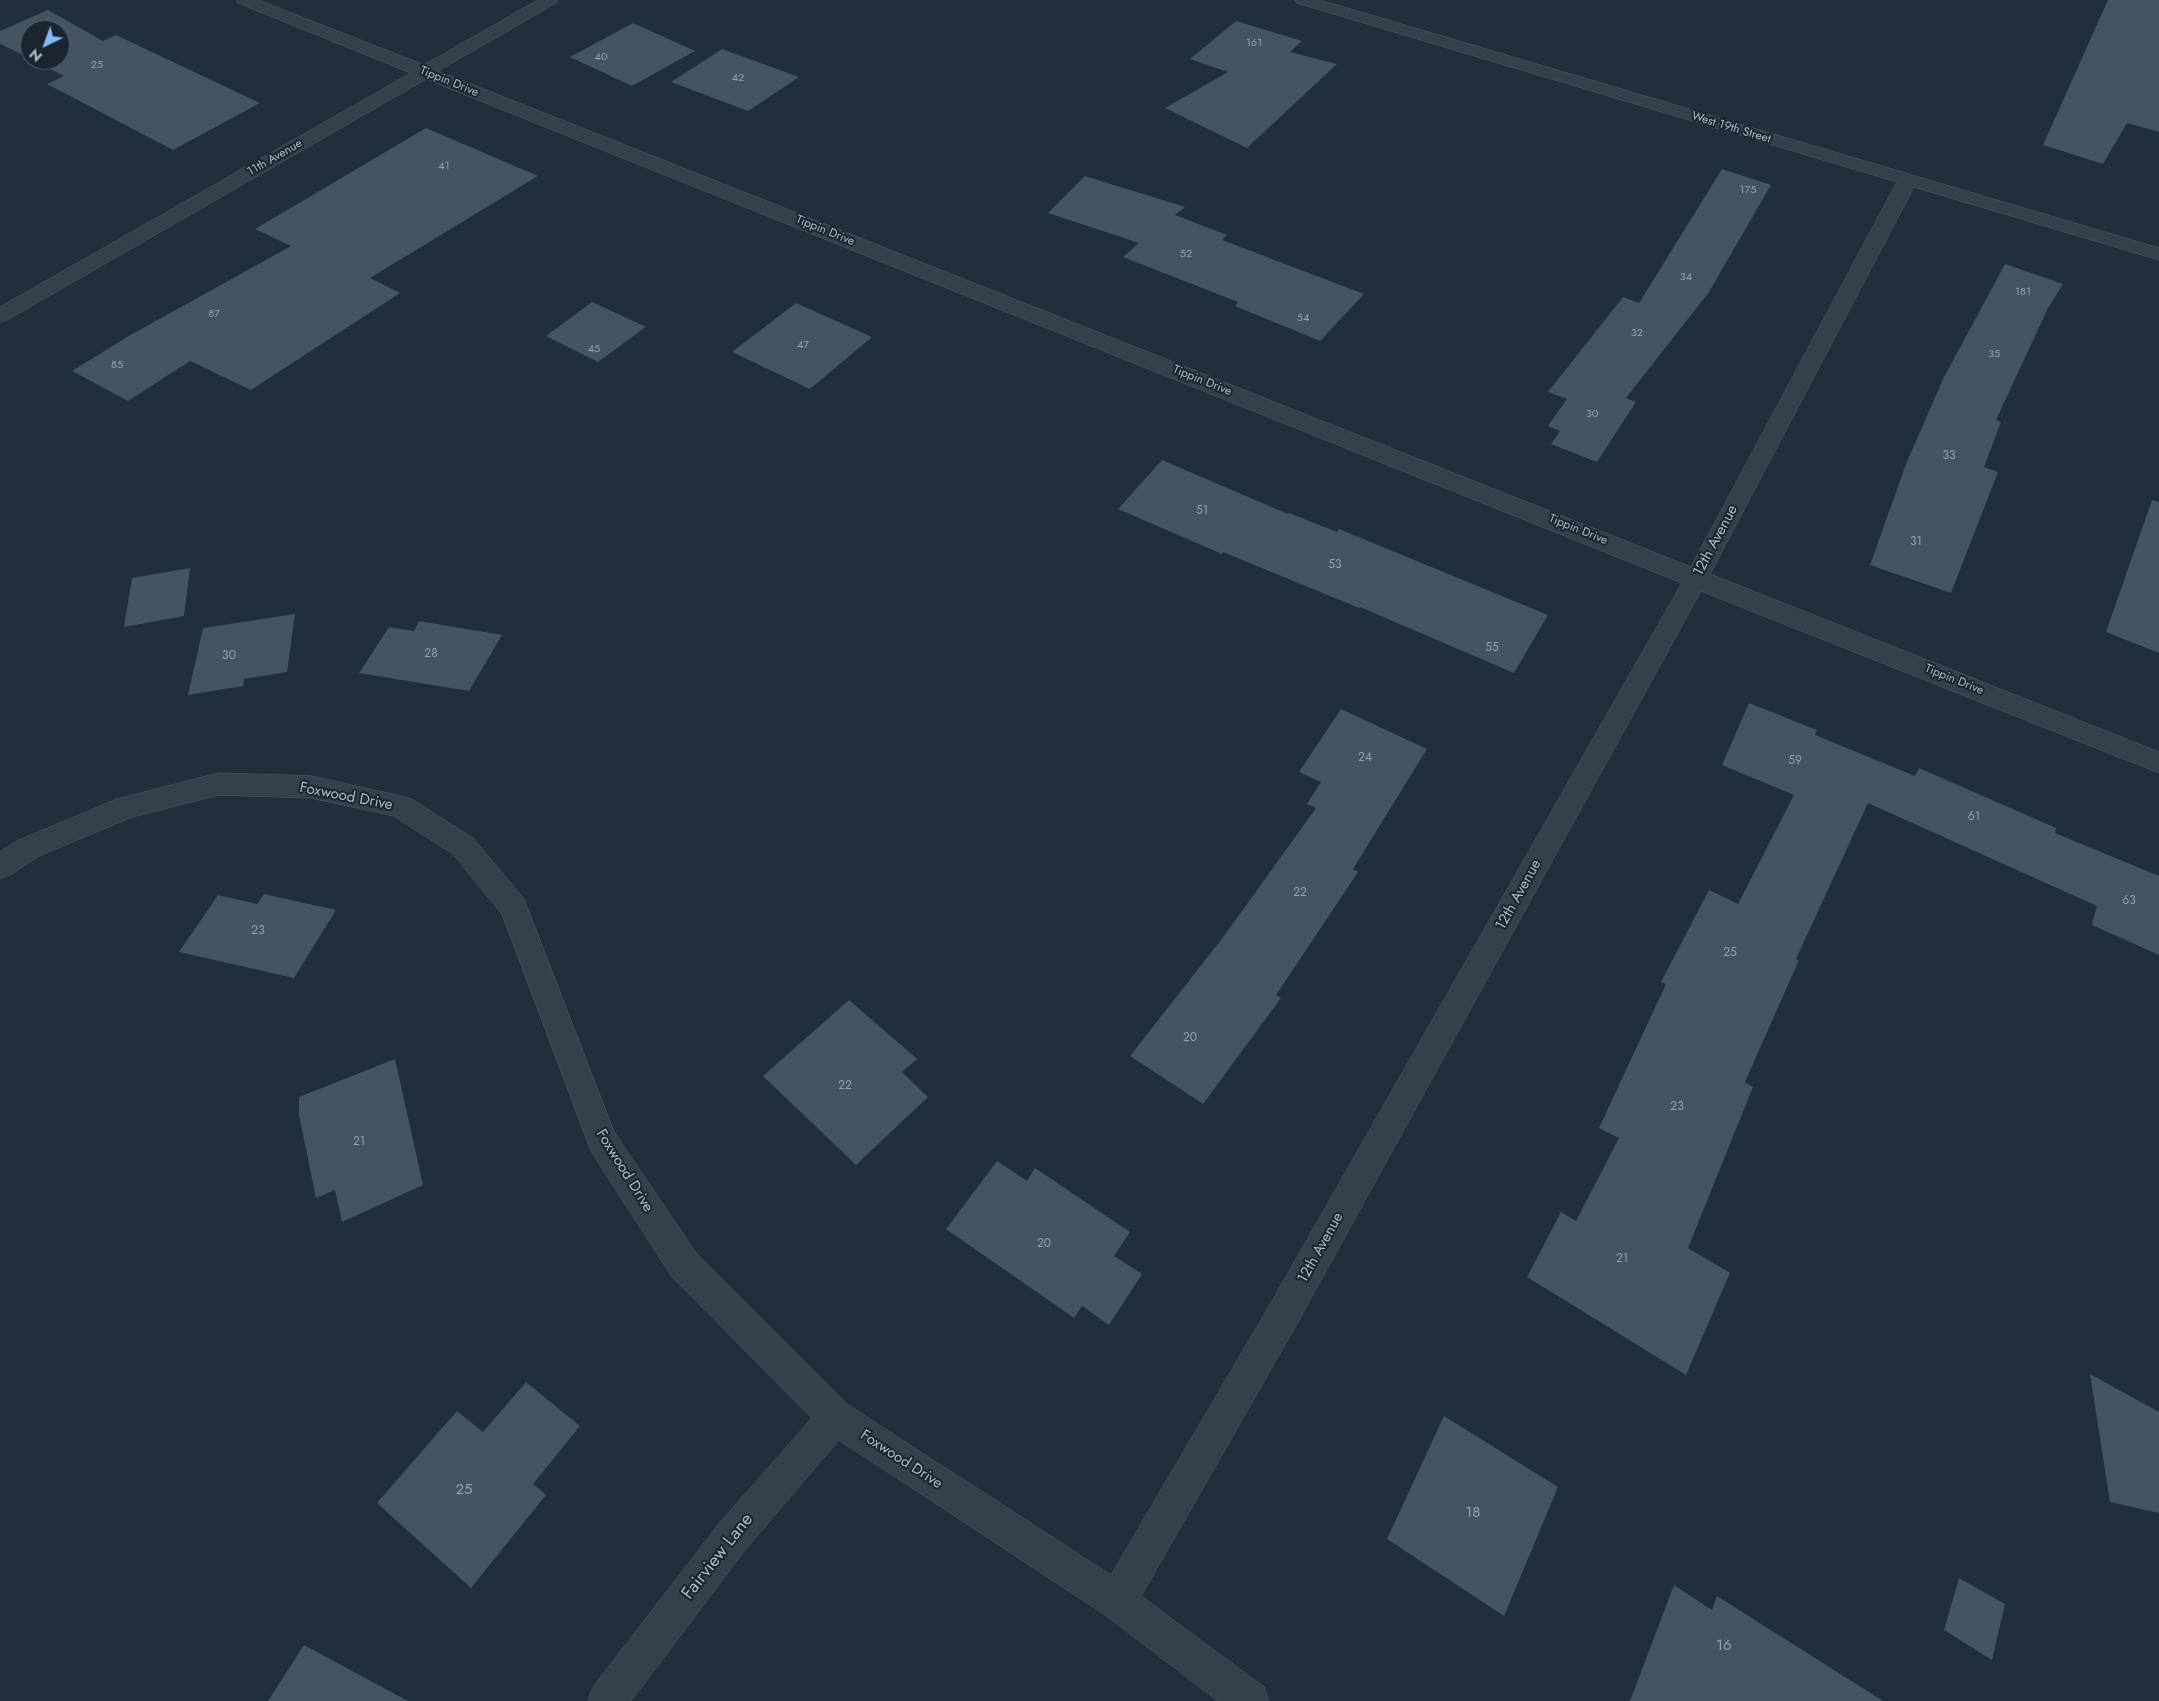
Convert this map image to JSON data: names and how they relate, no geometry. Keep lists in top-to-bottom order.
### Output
{
  "streets": {
    "street": [
      "Tippin Drive",
      "West 19th Street",
      "11th Avenue",
      "12th Avenue",
      "Foxwood Drive",
      "Fairview Lane"
    ]
  },
  "crossings": [
    ["Tippin Drive", "11th Avenue"],
    ["Tippin Drive", "12th Avenue"],
    ["West 19th Street", "12th Avenue"],
    ["12th Avenue", "Foxwood Drive"],
    ["Foxwood Drive", "Fairview Lane"]
  ],
  "house_numbers": [
    "161",
    "40",
    "25",
    "42",
    "41",
    "175",
    "52",
    "34",
    "181",
    "87",
    "54",
    "32",
    "47",
    "45",
    "35",
    "85",
    "30",
    "33",
    "51",
    "31",
    "53",
    "55",
    "28",
    "30",
    "24",
    "59",
    "61",
    "22",
    "63",
    "23",
    "25",
    "20",
    "22",
    "23",
    "21",
    "20",
    "21",
    "25",
    "18",
    "16"
  ],
  "north": "bottom left"
}
